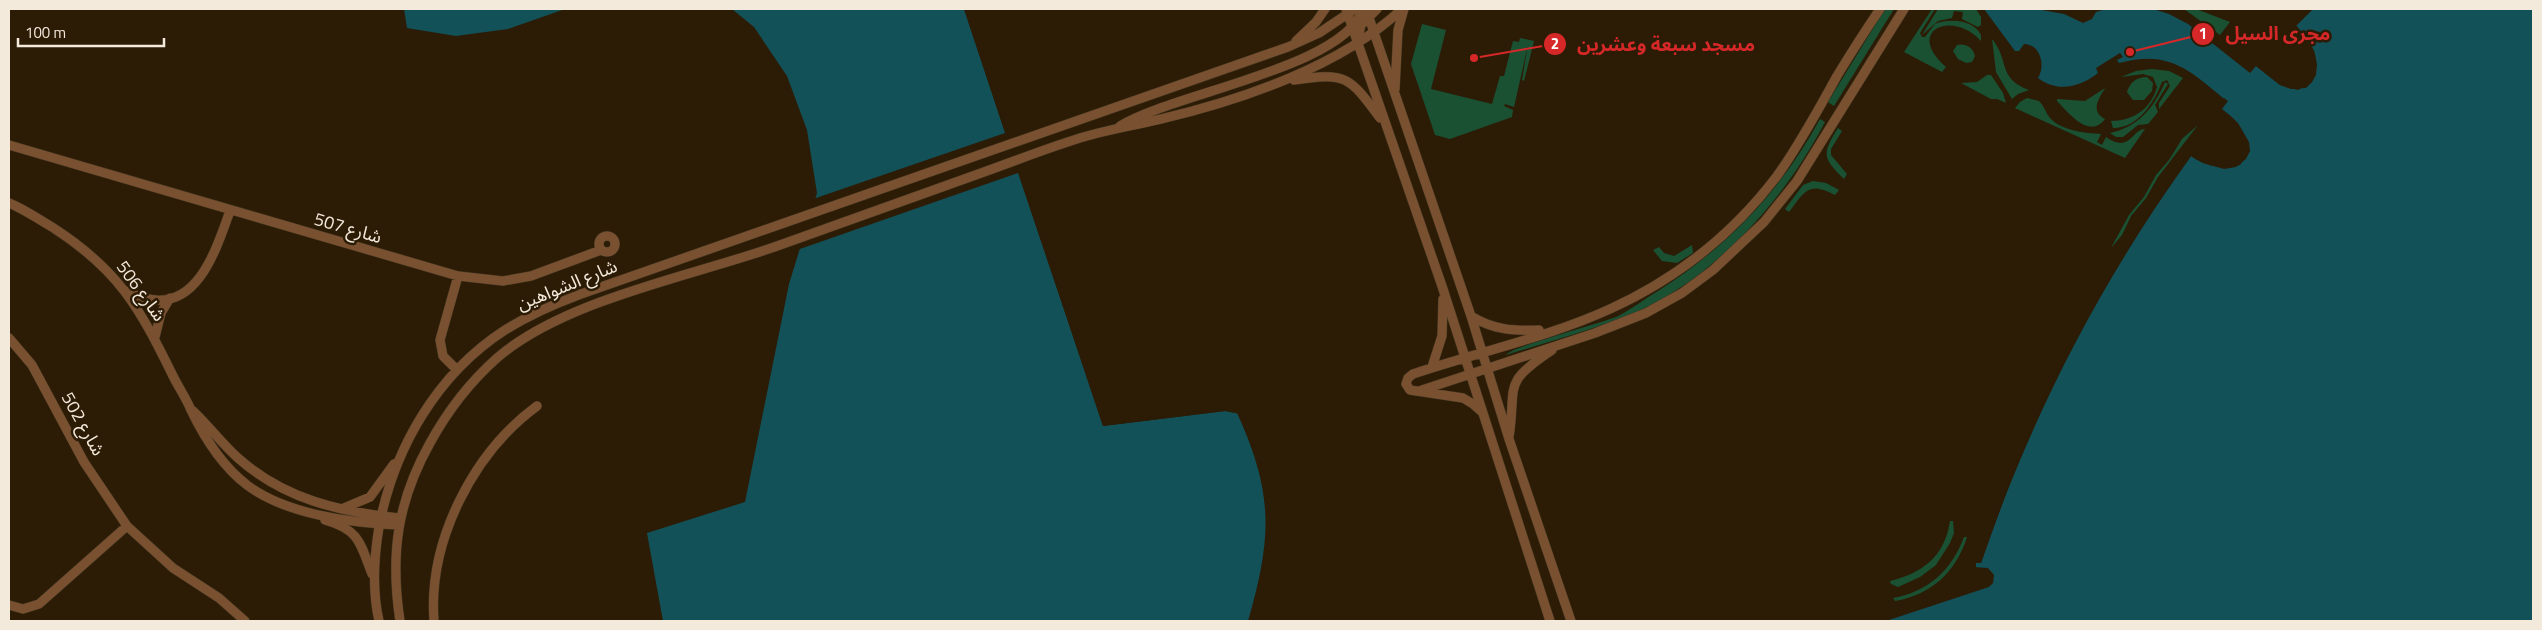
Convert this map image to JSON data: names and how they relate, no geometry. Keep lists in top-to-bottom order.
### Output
{
  "streets": {
    "street": [
      "شارع 507",
      "شارع الشواهين",
      "شارع 506",
      "شارع 502"
    ]
  },
  "crossings": [
    ["شارع الشواهين", "شارع 506"]
  ],
  "places": ["مجرى السيل", "مسجد سبعة وعشرين"],
  "scale_bar": "100 m"
}
